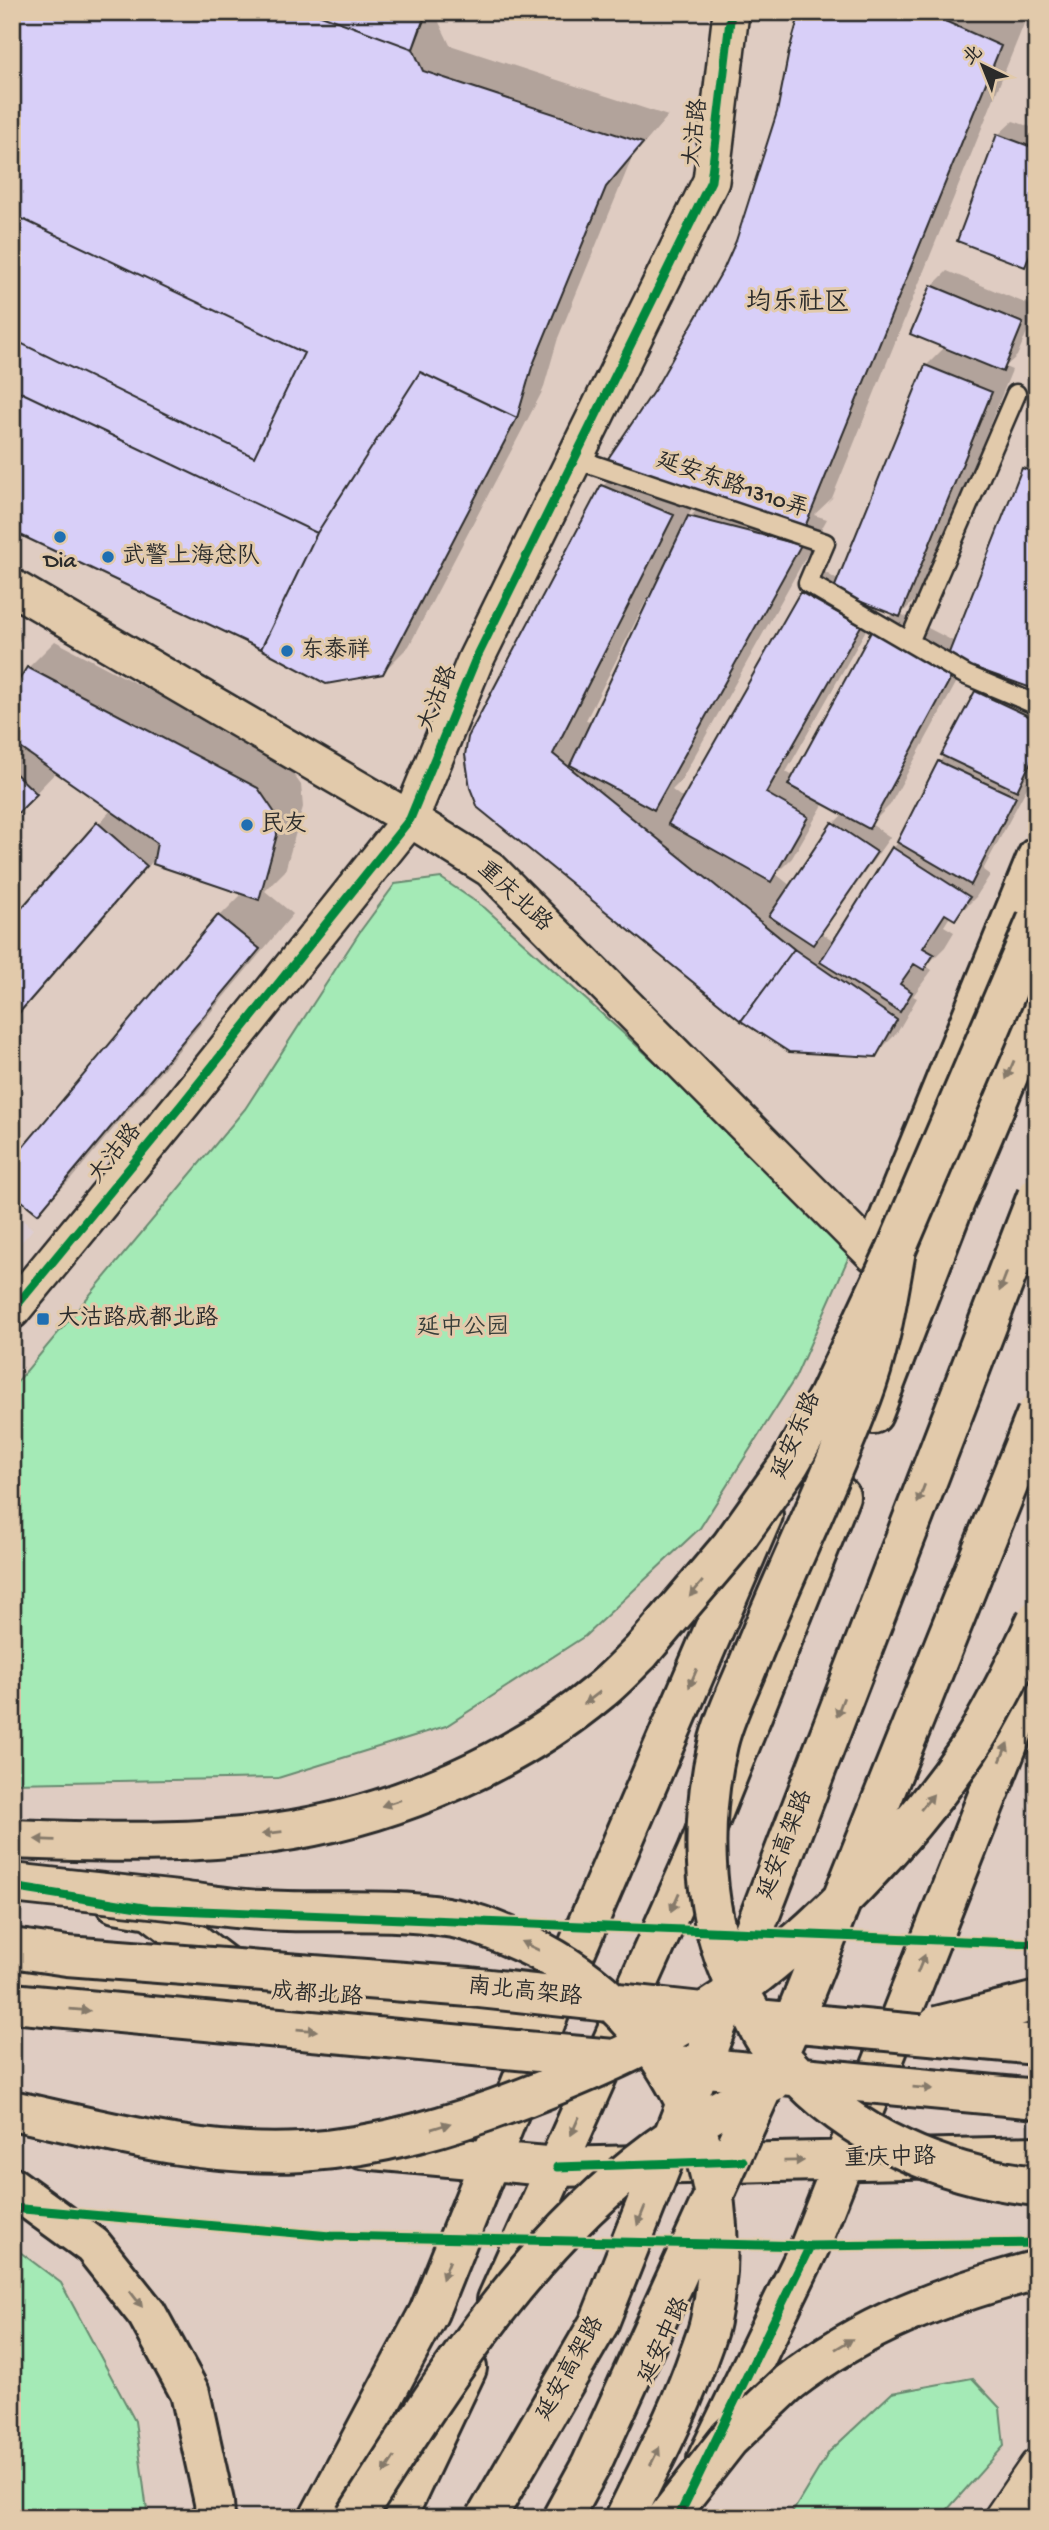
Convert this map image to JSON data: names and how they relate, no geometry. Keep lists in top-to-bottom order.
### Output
{
  "streets": {
    "main road": [
      "延安东路",
      "延安高架路",
      "南北高架路",
      "成都北路",
      "重庆中路",
      "延安中路"
    ],
    "street": ["大沽路", "重庆北路"],
    "lane": ["延安东路1310弄"]
  },
  "crossings": [
    ["大沽路", "延安东路1310弄"],
    ["大沽路", "重庆北路"],
    ["重庆北路", "延安东路"],
    ["延安东路", "成都北路"],
    ["成都北路", "延安中路"],
    ["重庆中路", "延安中路"]
  ],
  "districts": ["均乐社区"],
  "parks": ["延中公园"],
  "places": {
    "other": [
      "Dia",
      "武警上海总队",
      "东泰祥",
      "民友"
    ],
    "transit": ["大沽路成都北路"]
  },
  "north": "top left"
}
